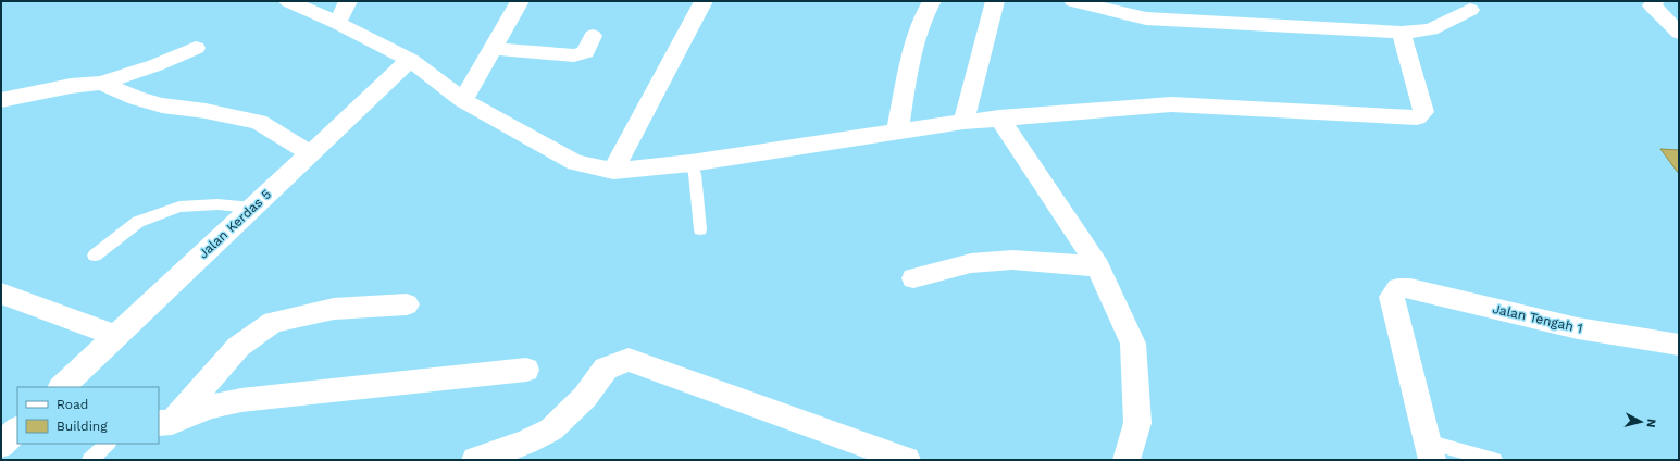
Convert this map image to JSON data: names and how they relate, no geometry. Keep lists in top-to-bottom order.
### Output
{
  "streets": {
    "street": ["Jalan Kerdas 5", "Jalan Tengah 1"]
  },
  "legend": ["Road", "Building"],
  "north": "right"
}
